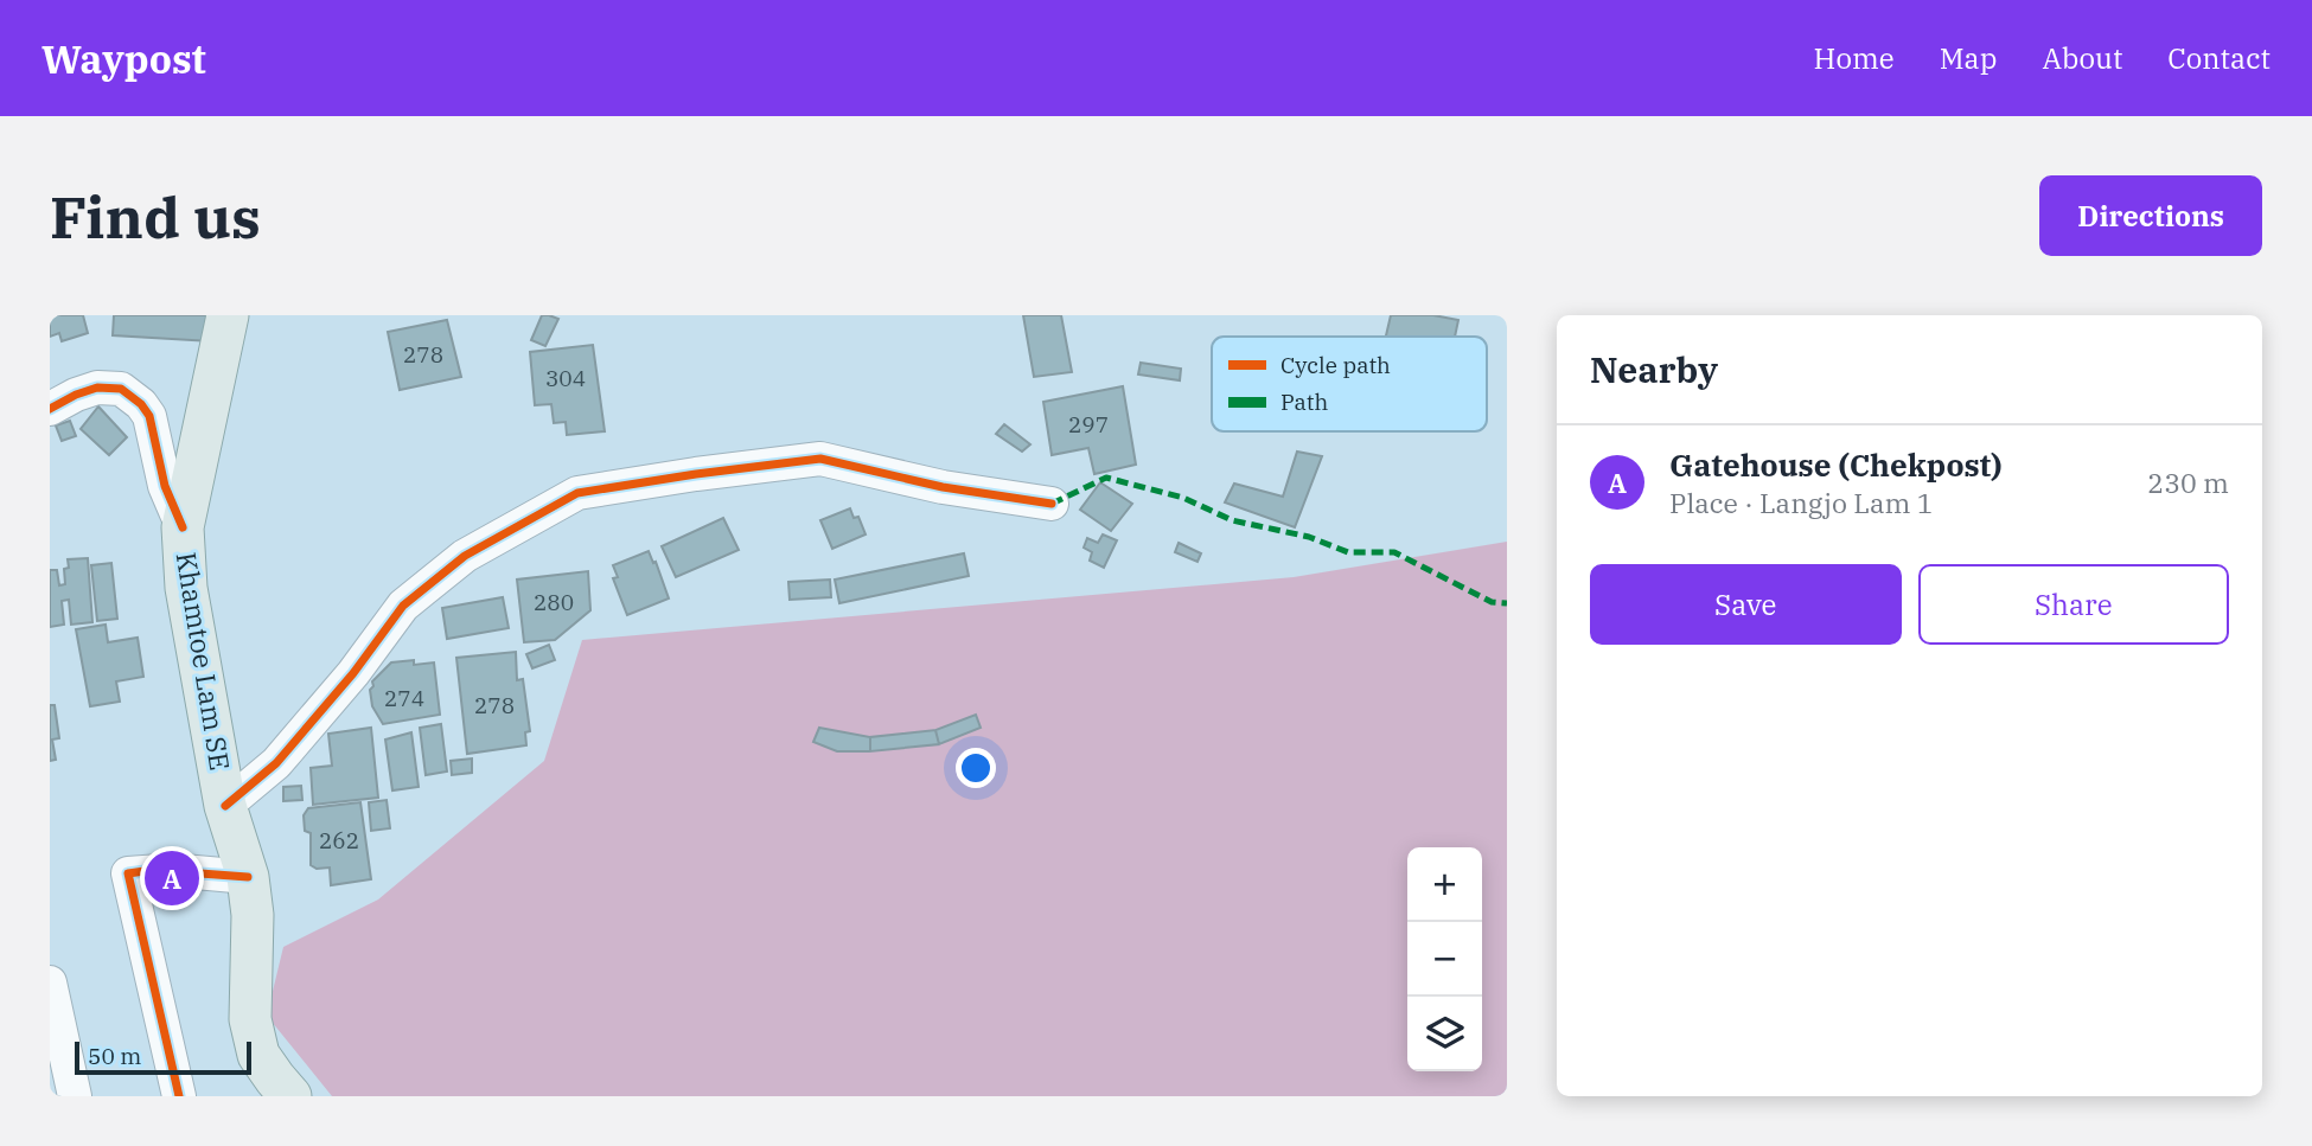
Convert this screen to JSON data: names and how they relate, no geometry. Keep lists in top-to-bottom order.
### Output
{
  "streets": {
    "main road": ["Khamtoe Lam SE"]
  },
  "house_numbers": [
    "278",
    "304",
    "297",
    "280",
    "274",
    "278",
    "262"
  ],
  "legend": ["Cycle path", "Path"],
  "scale_bar": "50 m",
  "page": {
    "header": "Waypost",
    "nav": [
      "Home",
      "Map",
      "About",
      "Contact"
    ],
    "buttons": [
      "Directions",
      ["Save", "Share"]
    ],
    "title": "Find us",
    "heading": "Nearby",
    "list": [
      {
        "mark": "A",
        "name": "Gatehouse (Chekpost)",
        "note": "Place · Langjo Lam 1",
        "value": "230 m"
      }
    ],
    "pins": "A",
    "map_buttons": ["+", "−"],
    "scale": "50 m"
  }
}
